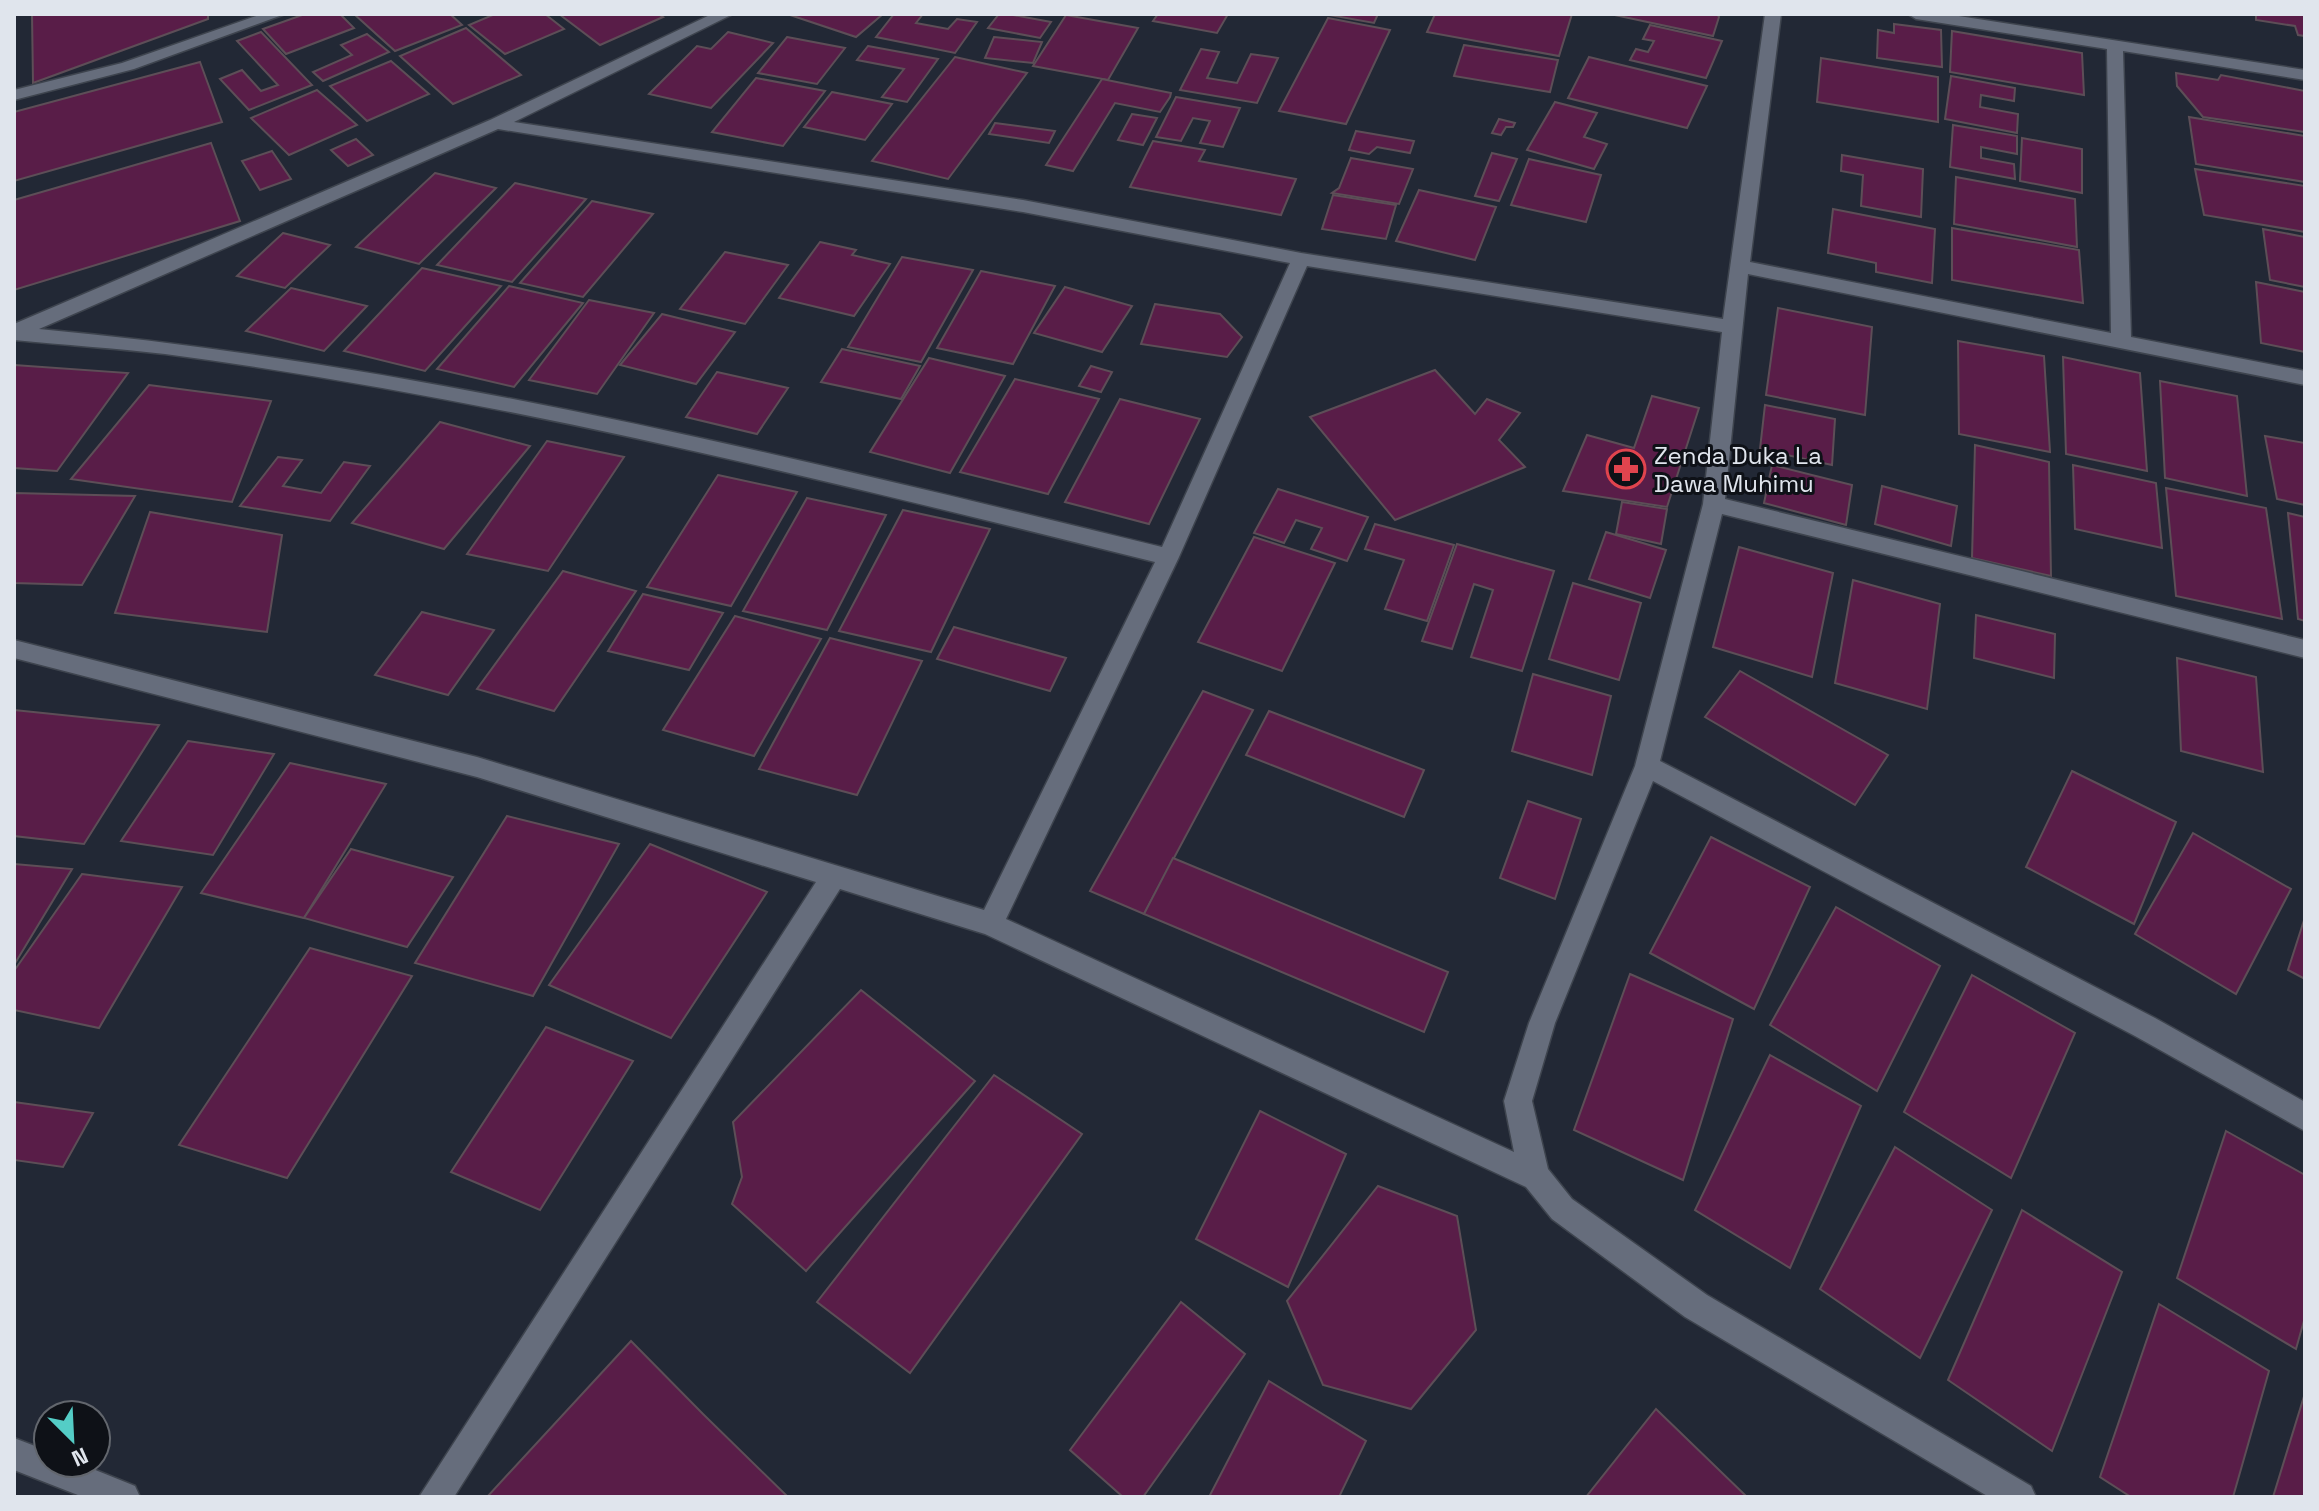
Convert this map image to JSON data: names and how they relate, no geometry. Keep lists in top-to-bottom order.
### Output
{
  "places": {
    "pharmacy": ["Zenda Duka La Dawa Muhimu"]
  },
  "north": "bottom right"
}
